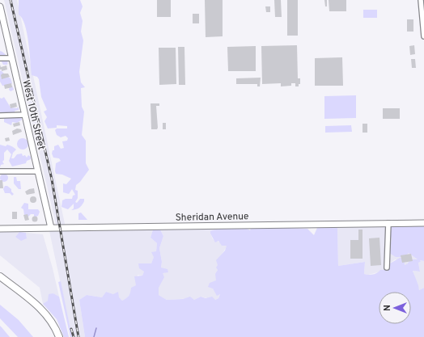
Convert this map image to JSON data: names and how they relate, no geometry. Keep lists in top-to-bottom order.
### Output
{
  "streets": {
    "street": ["West 10th Street", "Sheridan Avenue"]
  },
  "crossings": [
    ["West 10th Street", "Sheridan Avenue"]
  ],
  "north": "left"
}
